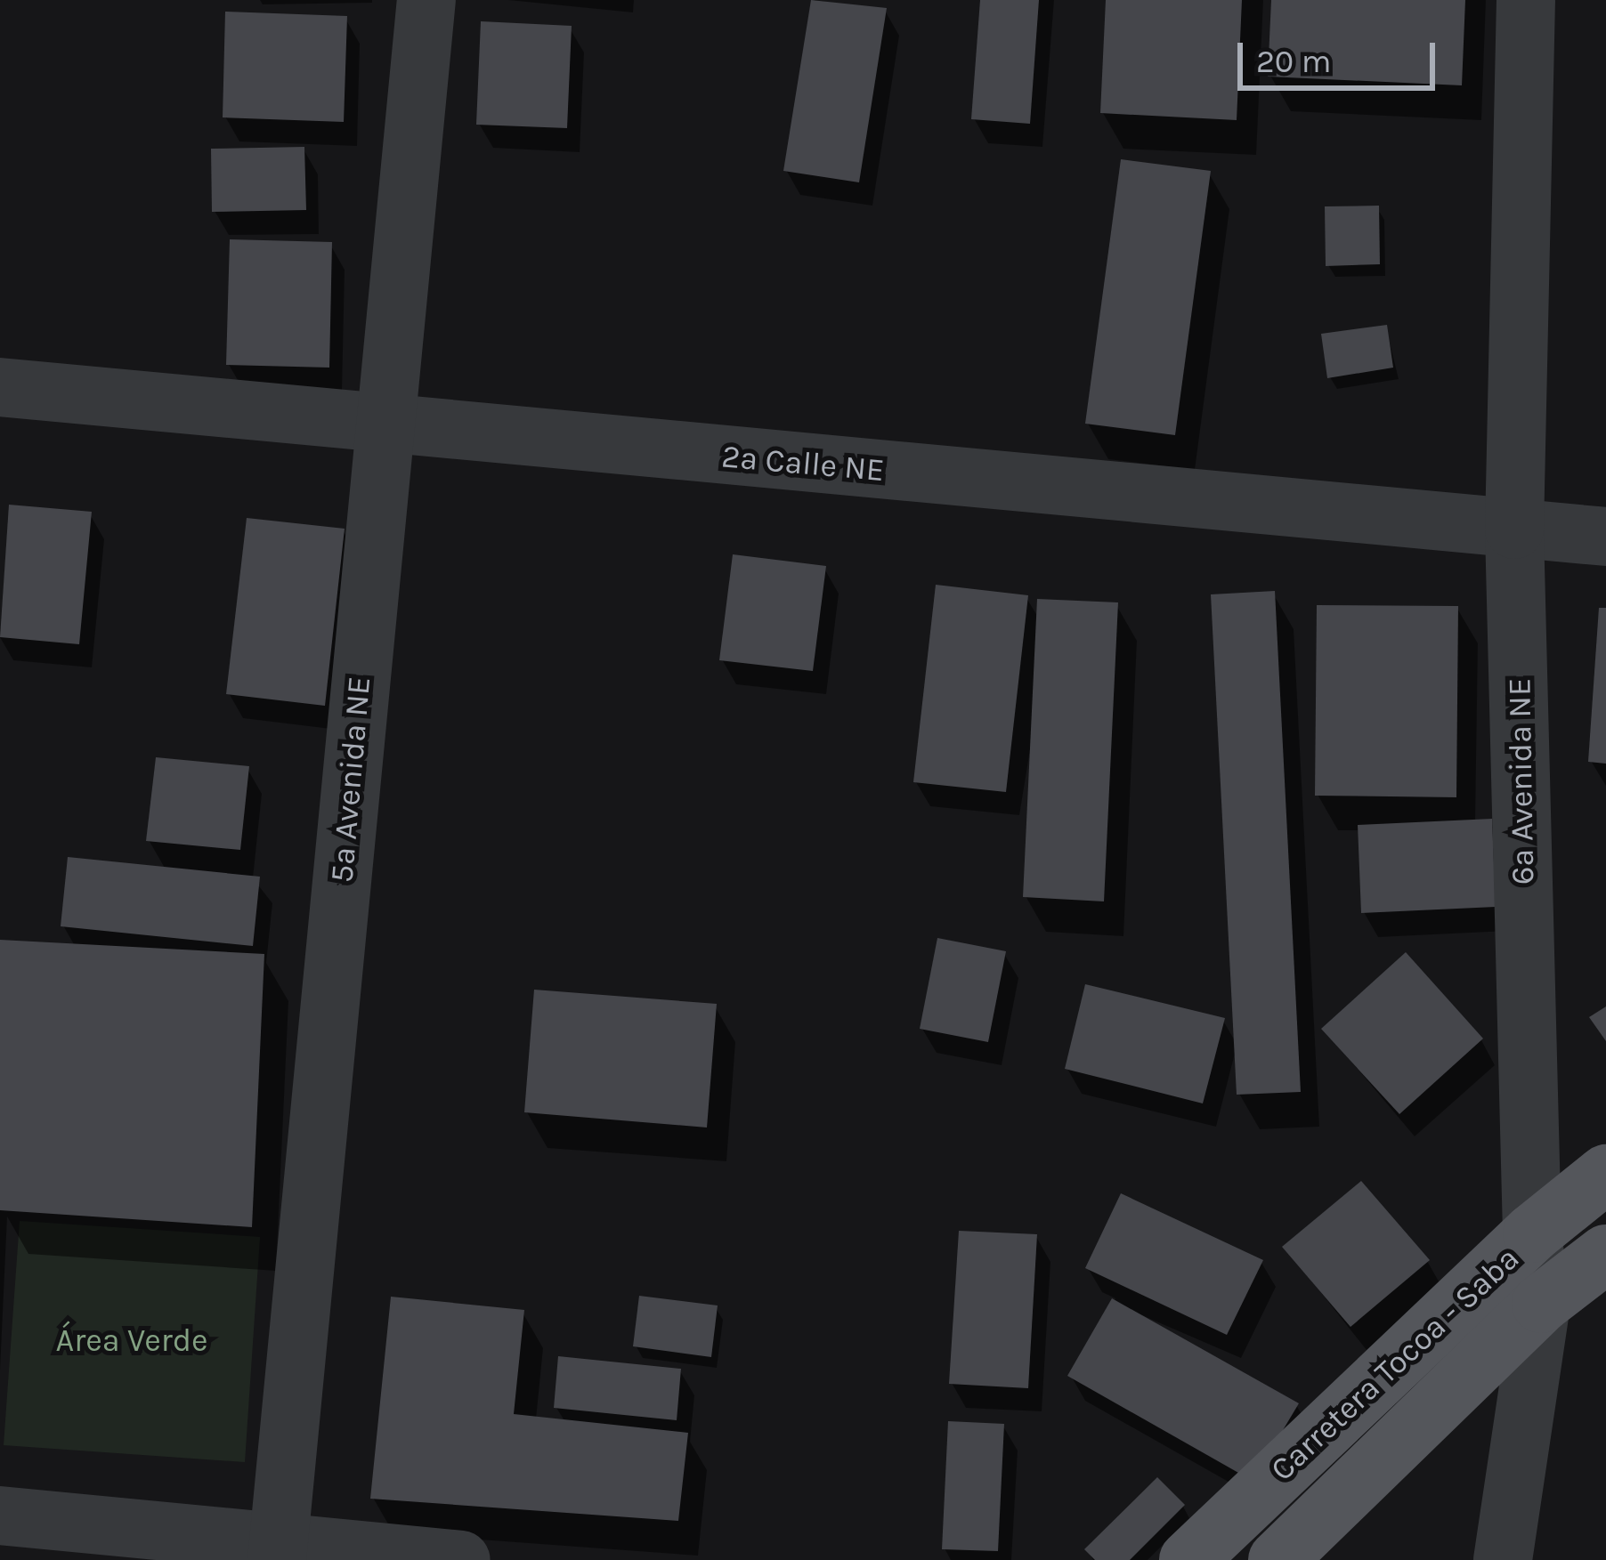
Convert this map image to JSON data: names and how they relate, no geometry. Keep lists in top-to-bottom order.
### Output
{
  "streets": {
    "main road": ["Carretera Tocoa - Saba"],
    "street": ["2a Calle NE", "5a Avenida NE", "6a Avenida NE"]
  },
  "crossings": [
    ["2a Calle NE", "5a Avenida NE"],
    ["2a Calle NE", "6a Avenida NE"],
    ["6a Avenida NE", "Carretera Tocoa - Saba"]
  ],
  "parks": ["Área Verde"],
  "scale_bar": "20 m"
}
